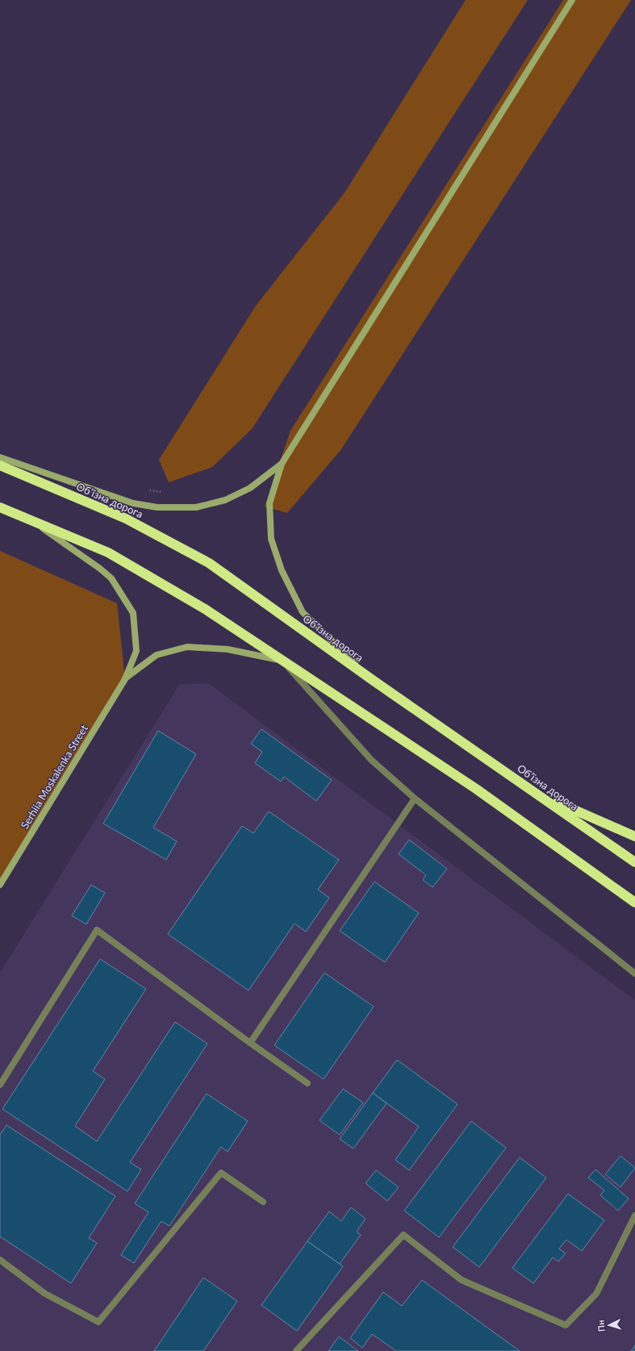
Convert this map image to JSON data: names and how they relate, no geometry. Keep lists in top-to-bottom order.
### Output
{
  "streets": {
    "highway": ["Обʼїзна дорога"],
    "main road": ["Serhiia Moskalenka Street"]
  },
  "north": "left"
}
